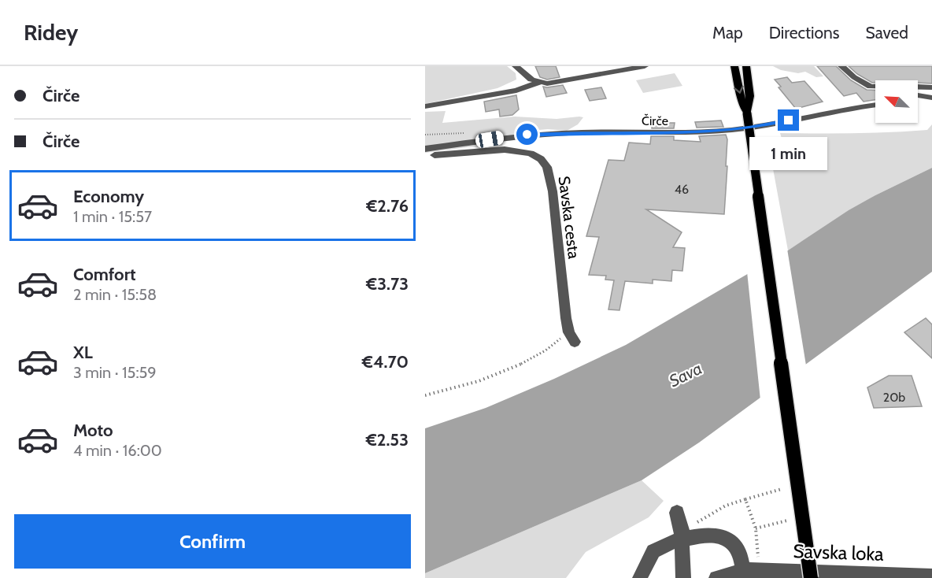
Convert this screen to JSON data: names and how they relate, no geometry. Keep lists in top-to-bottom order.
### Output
{
  "streets": {
    "street": ["Čirče", "Savska cesta", "Savska loka"]
  },
  "water": ["Sava"],
  "house_numbers": ["46", "20b"],
  "north": "top left",
  "page": {
    "header": "Ridey",
    "nav": ["Map", "Directions", "Saved"],
    "banner": ["Čirče", "Čirče"],
    "bubble": "1 min",
    "list": [
      {
        "name": "Economy",
        "note": "1 min · 15:57",
        "value": "€2.76"
      },
      {
        "name": "Comfort",
        "note": "2 min · 15:58",
        "value": "€3.73"
      },
      {
        "name": "XL",
        "note": "3 min · 15:59",
        "value": "€4.70"
      },
      {
        "name": "Moto",
        "note": "4 min · 16:00",
        "value": "€2.53"
      }
    ],
    "buttons": "Confirm"
  }
}
